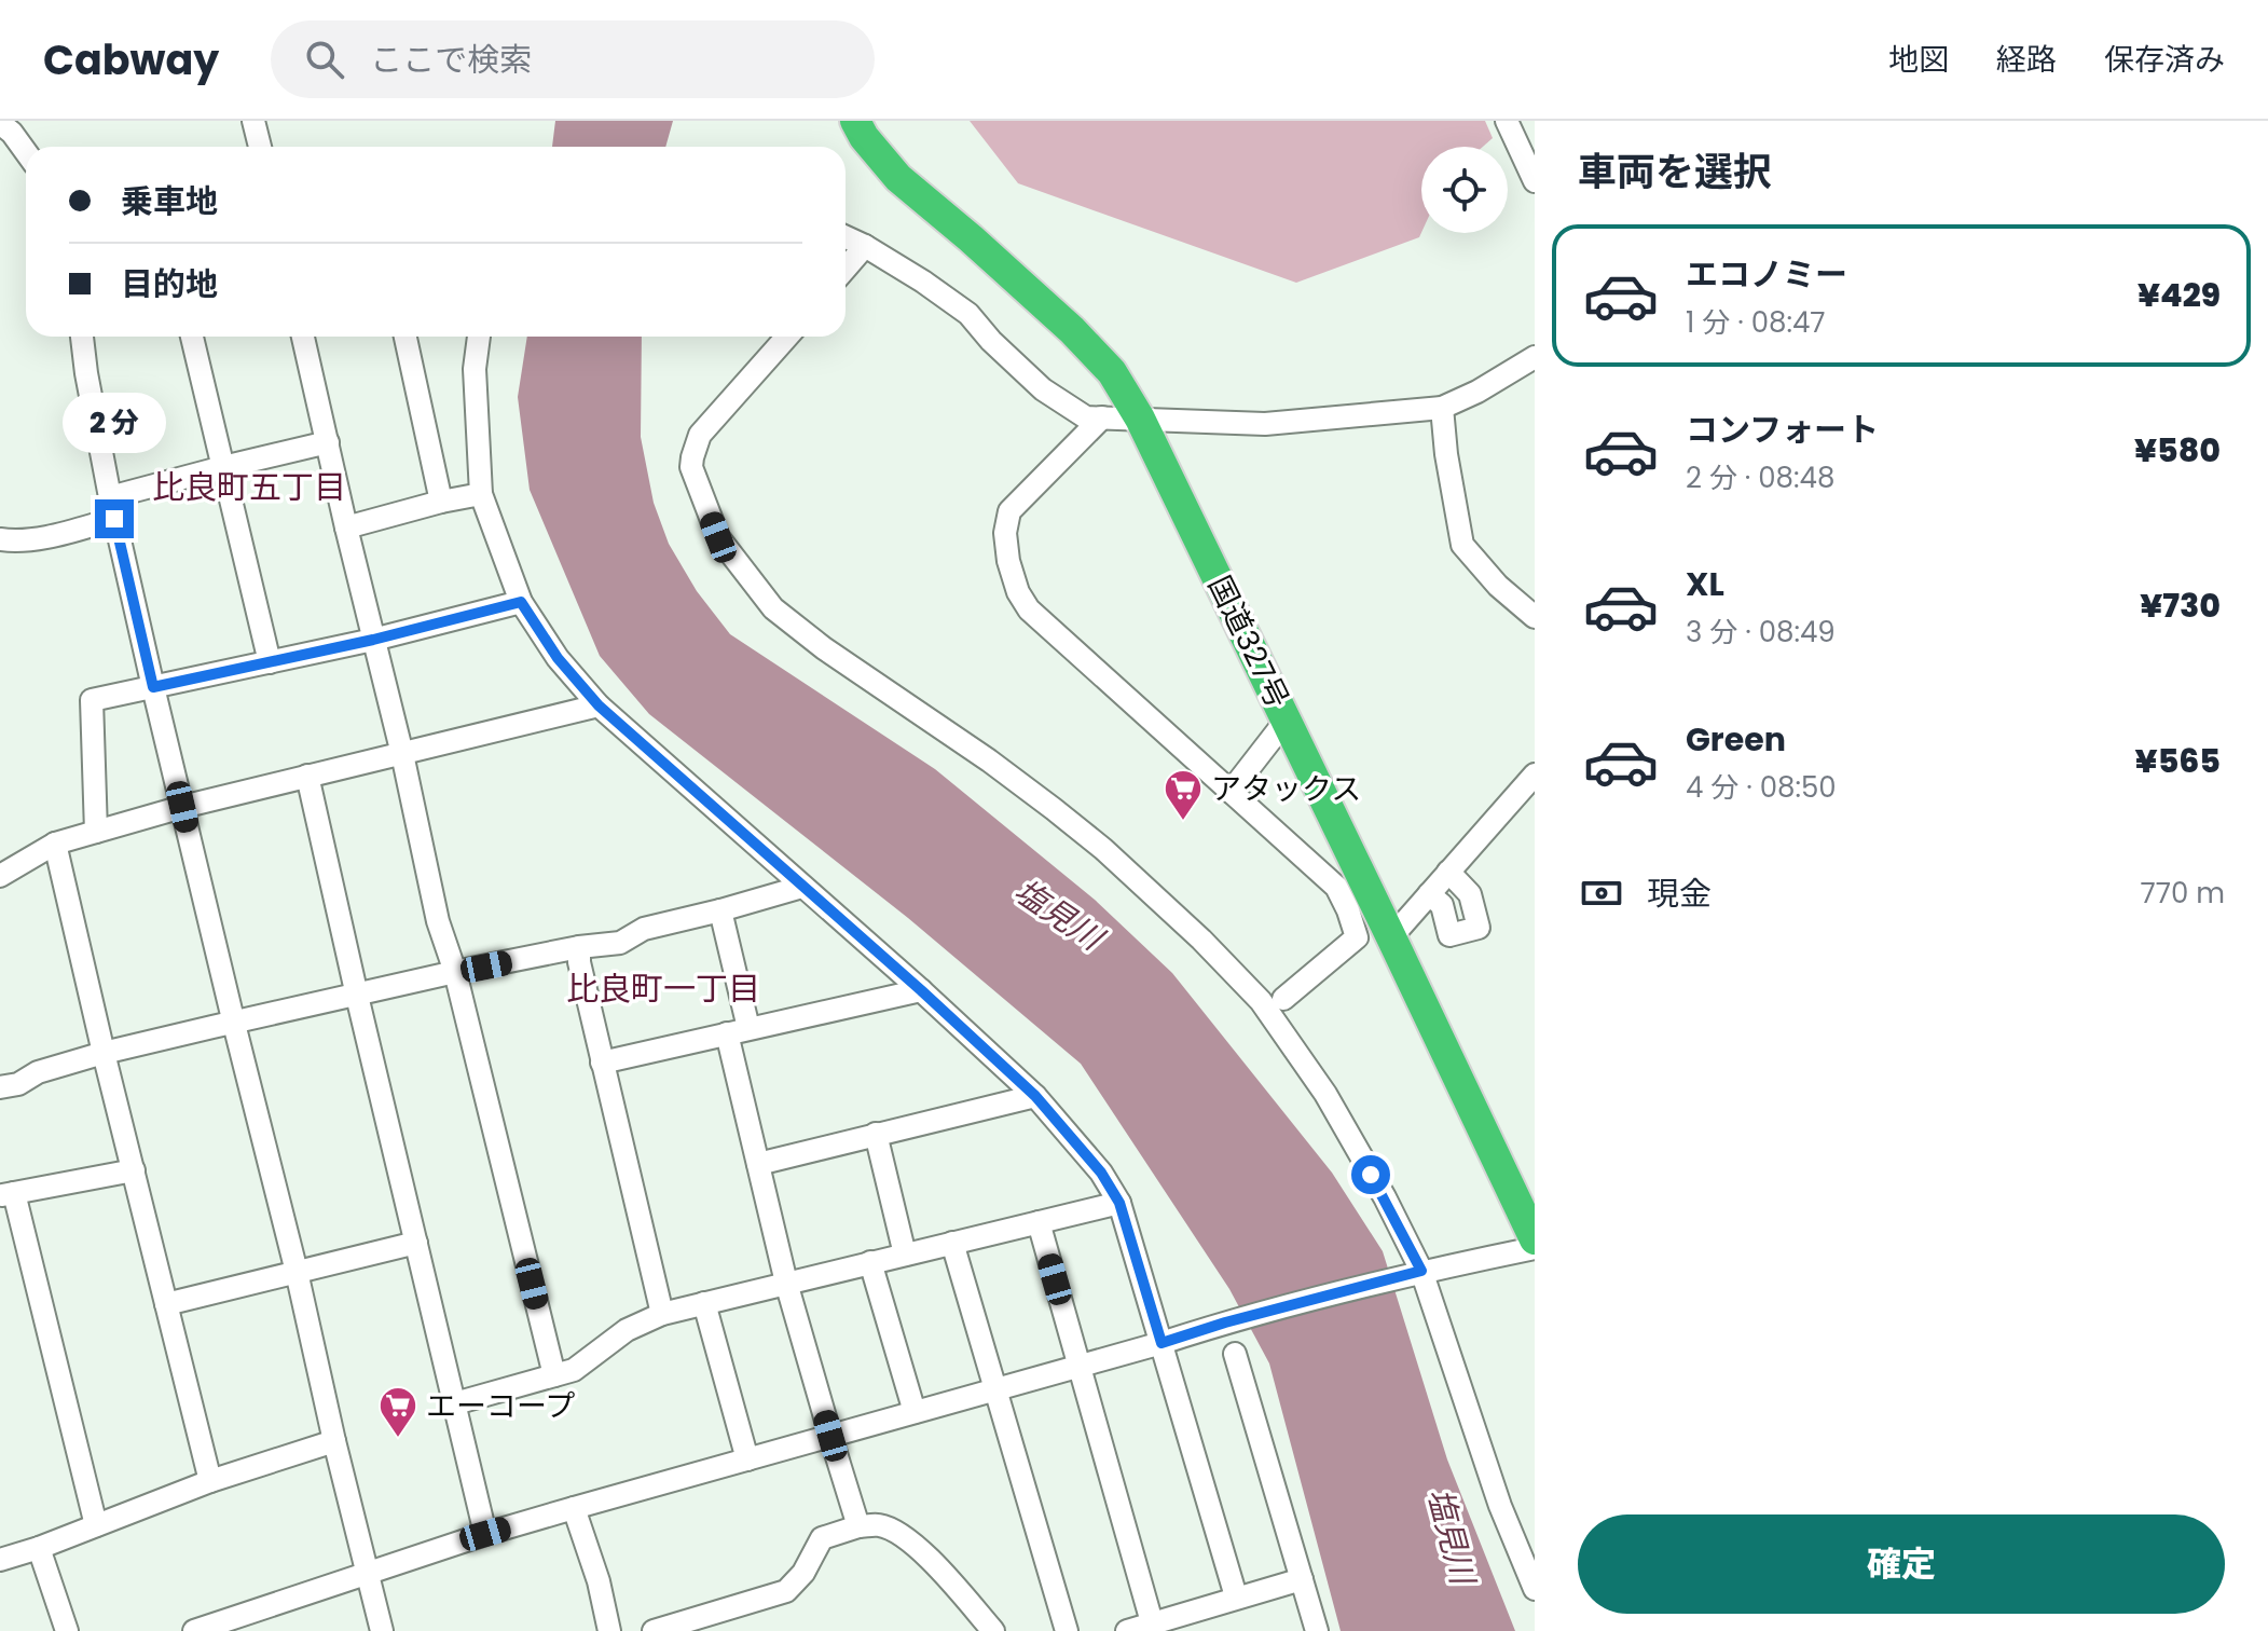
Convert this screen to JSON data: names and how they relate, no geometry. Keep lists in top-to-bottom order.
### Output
{
  "streets": {
    "highway": ["国道327号"]
  },
  "districts": ["比良町五丁目", "比良町一丁目"],
  "water": ["塩見川"],
  "places": {
    "supermarket": ["アタックス", "エーコープ"]
  },
  "page": {
    "header": "Cabway",
    "search": "ここで検索",
    "nav": ["地図", "経路", "保存済み"],
    "heading": "車両を選択",
    "banner": ["乗車地", "目的地"],
    "list": [
      {
        "name": "エコノミー",
        "note": "1 分 · 08:47",
        "value": "¥429"
      },
      {
        "name": "コンフォート",
        "note": "2 分 · 08:48",
        "value": "¥580"
      },
      {
        "name": "XL",
        "note": "3 分 · 08:49",
        "value": "¥730"
      },
      {
        "name": "Green",
        "note": "4 分 · 08:50",
        "value": "¥565"
      }
    ],
    "bubble": "2 分",
    "pay": ["現金", "770 m"],
    "buttons": "確定"
  }
}
